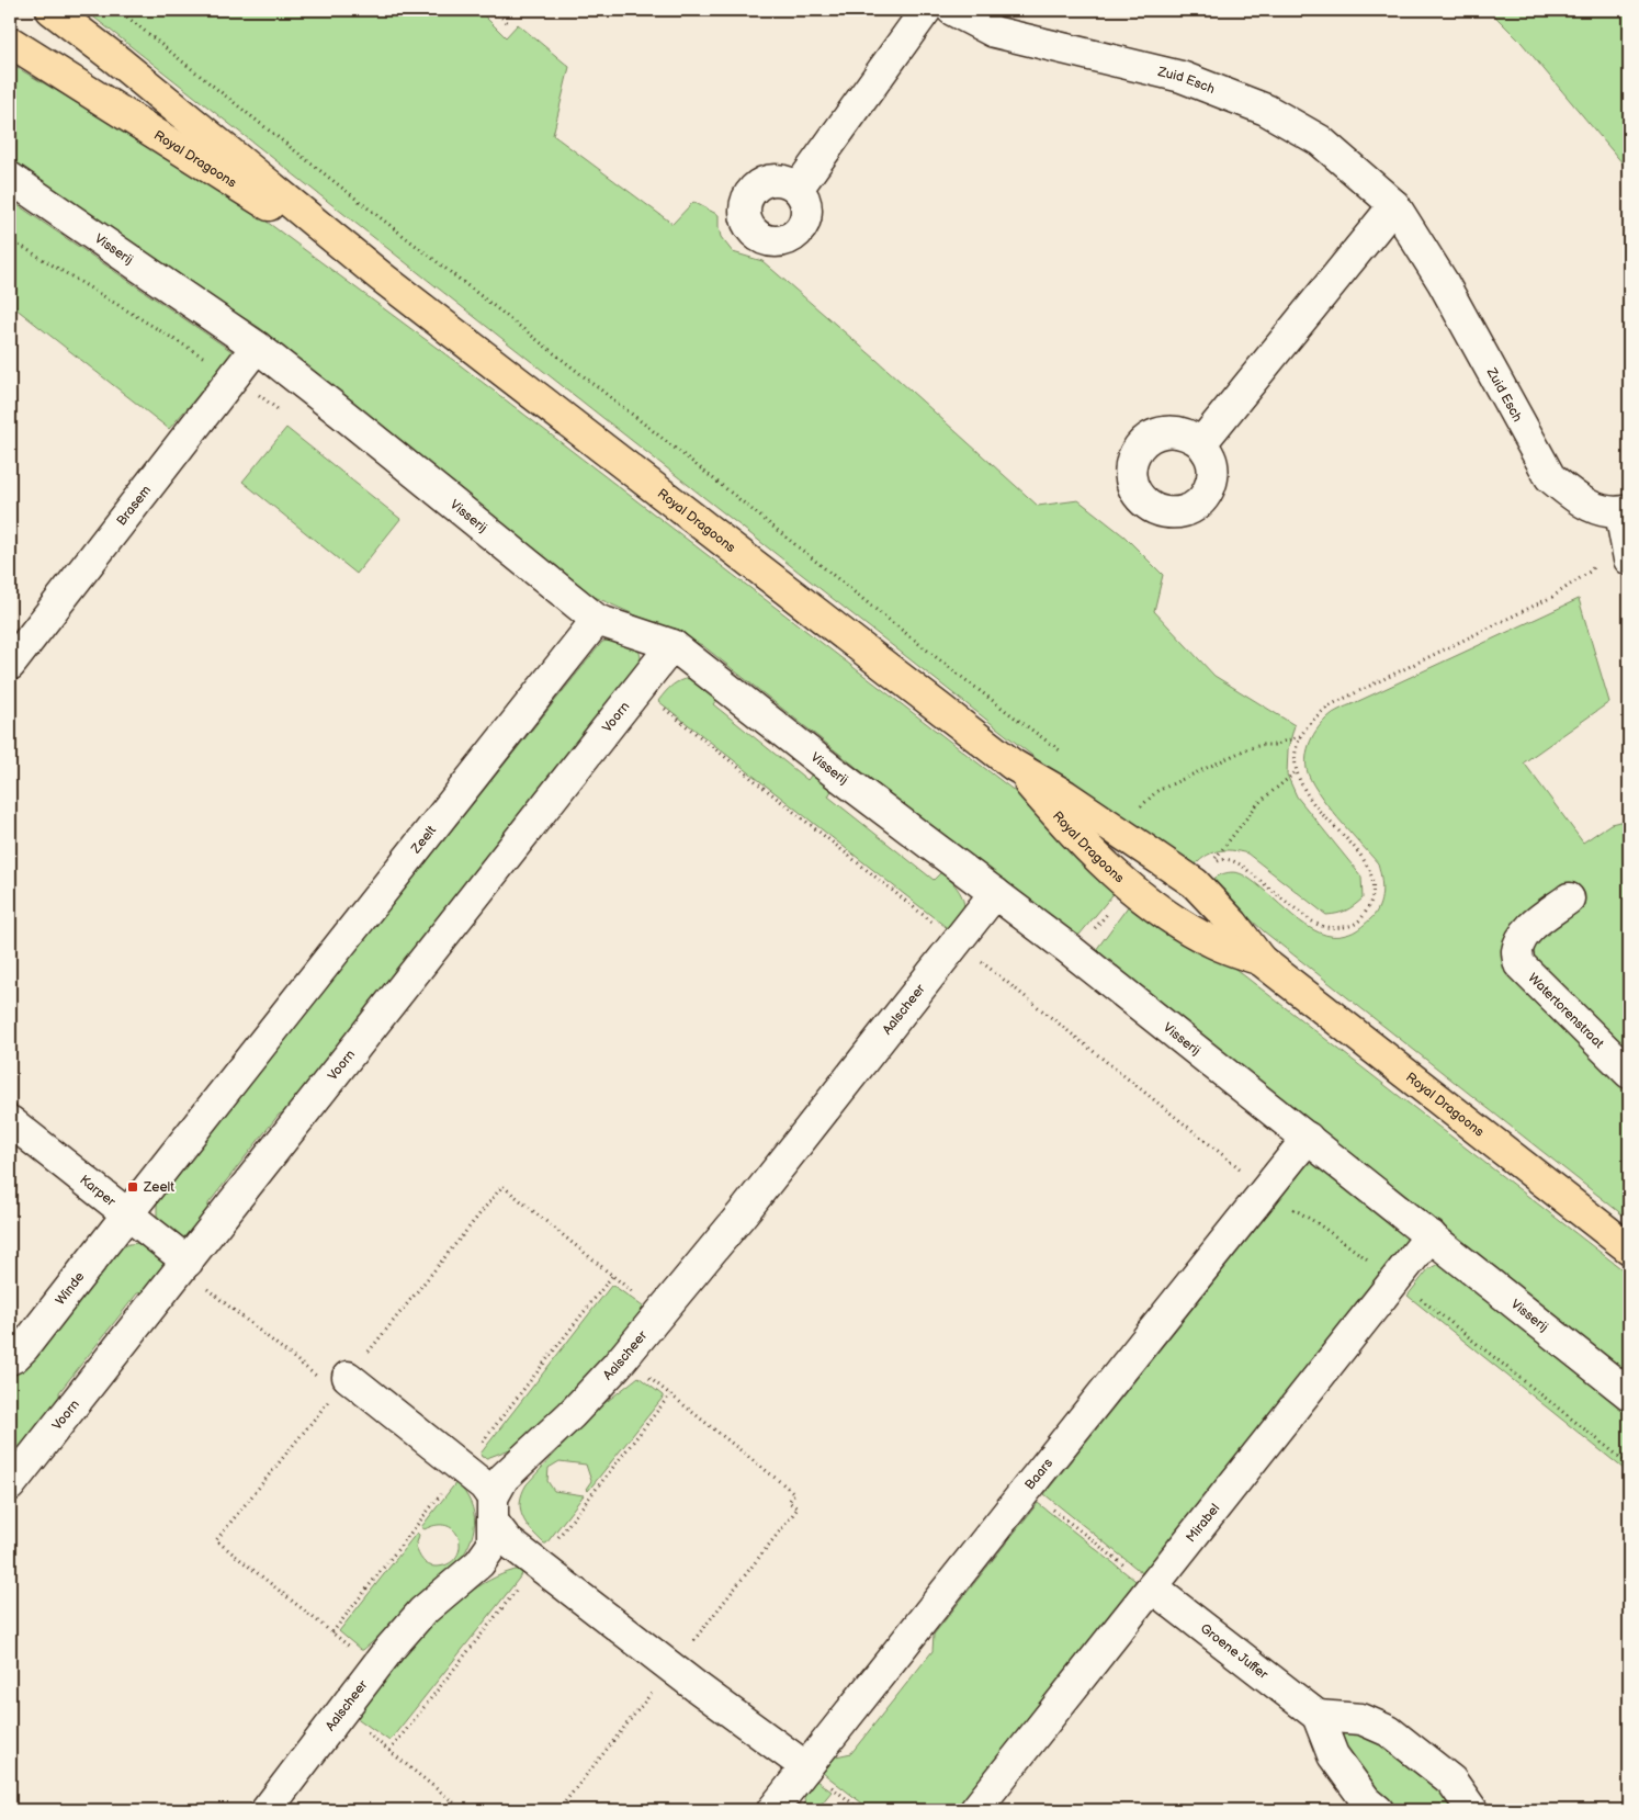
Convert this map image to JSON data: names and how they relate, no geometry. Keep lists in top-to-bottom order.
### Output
{
  "streets": {
    "main road": ["Royal Dragoons"],
    "street": [
      "Zuid Esch",
      "Visserij",
      "Brasem",
      "Voorn",
      "Zeelt",
      "Aalscheer",
      "Watertorenstraat",
      "Karper",
      "Winde",
      "Baars",
      "Mirabel",
      "Groene Juffer"
    ]
  },
  "crossings": [
    ["Visserij", "Brasem"],
    ["Visserij", "Voorn"],
    ["Visserij", "Zeelt"],
    ["Visserij", "Aalscheer"],
    ["Visserij", "Baars"],
    ["Visserij", "Mirabel"],
    ["Voorn", "Karper"],
    ["Zeelt", "Karper"],
    ["Zeelt", "Winde"],
    ["Karper", "Winde"],
    ["Mirabel", "Groene Juffer"]
  ],
  "places": {
    "transit": ["Zeelt"]
  }
}
